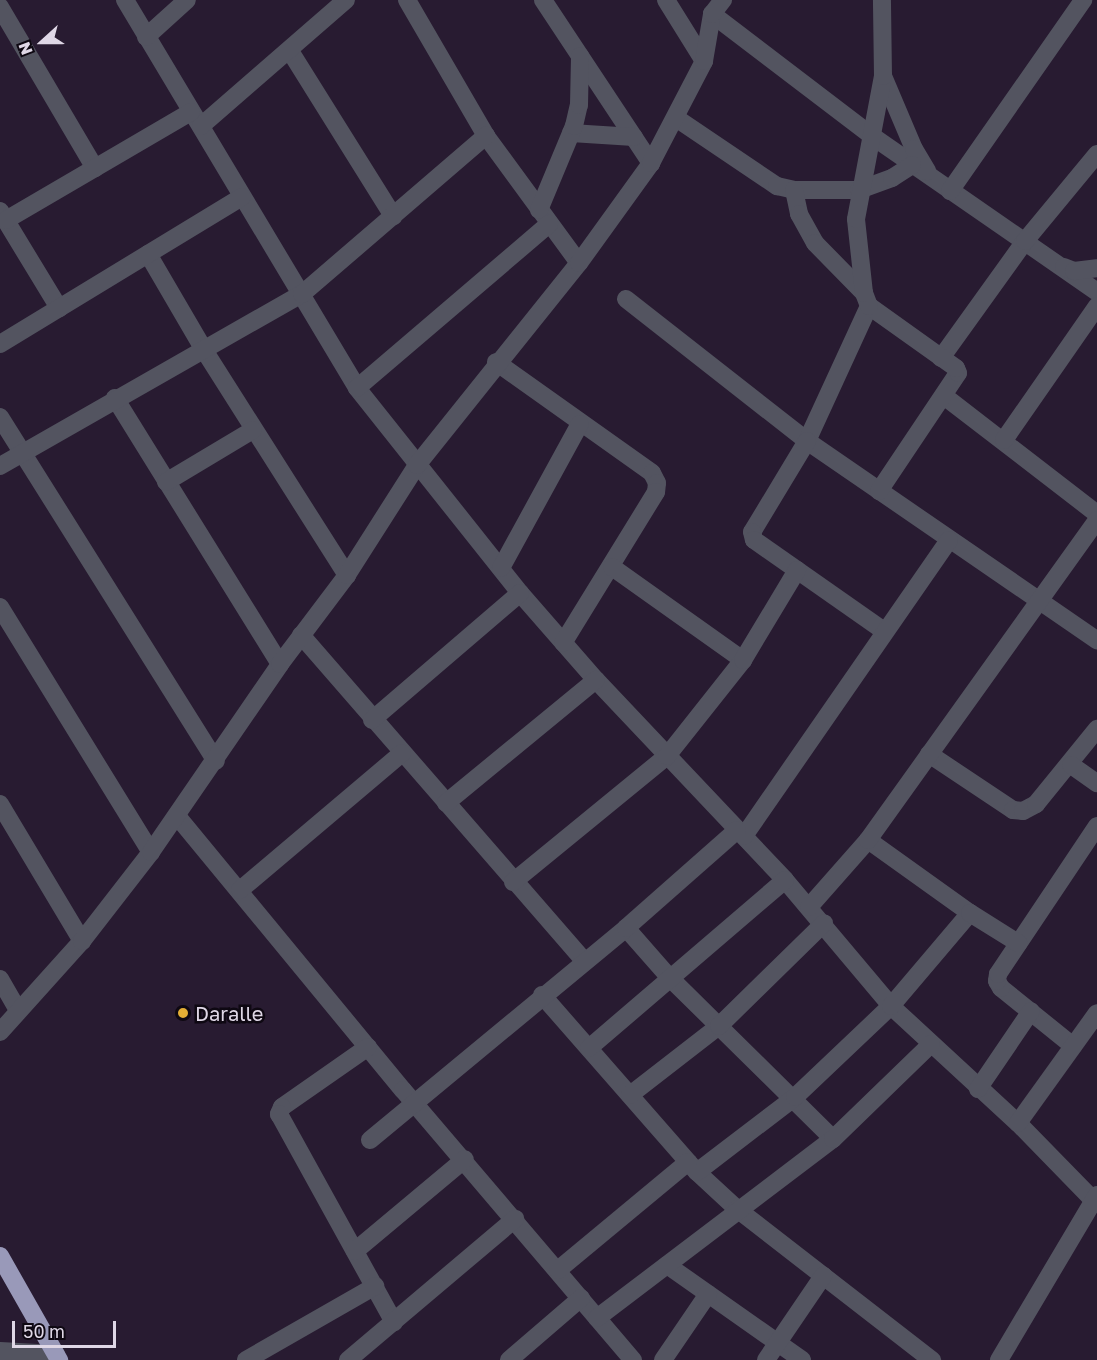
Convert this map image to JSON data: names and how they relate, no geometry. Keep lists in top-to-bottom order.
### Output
{
  "places": ["Daralle"],
  "scale_bar": "50 m",
  "north": "left"
}
